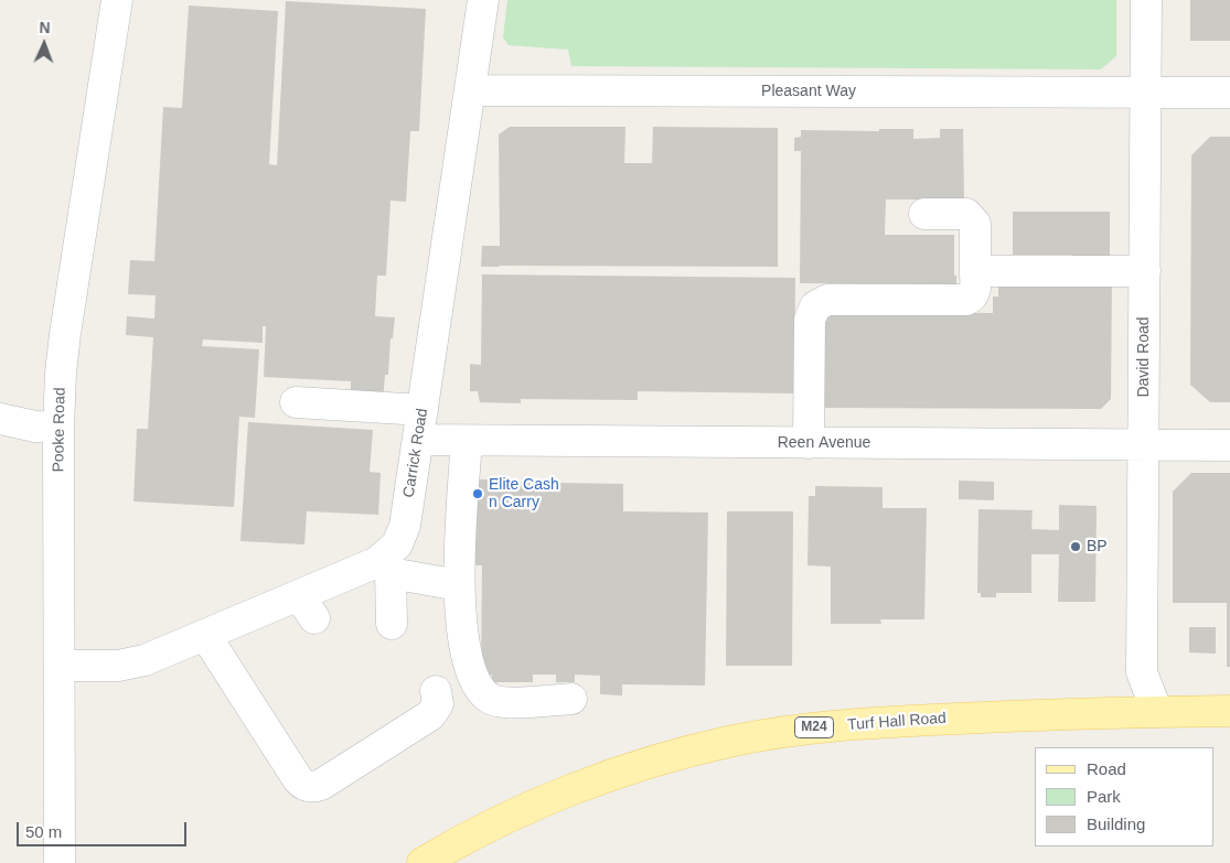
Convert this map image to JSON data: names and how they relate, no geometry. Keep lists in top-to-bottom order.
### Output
{
  "streets": {
    "main road": ["Turf Hall Road", "M24"],
    "street": [
      "Pleasant Way",
      "David Road",
      "Pooke Road",
      "Reen Avenue",
      "Carrick Road"
    ]
  },
  "crossings": [
    ["Pleasant Way", "David Road"],
    ["Pleasant Way", "Carrick Road"],
    ["David Road", "Reen Avenue"],
    ["David Road", "Turf Hall Road"],
    ["Pooke Road", "Carrick Road"],
    ["Reen Avenue", "Carrick Road"]
  ],
  "places": ["Elite Cash n Carry", "BP"],
  "legend": ["Road", "Park", "Building"],
  "scale_bar": "50 m",
  "north": "top"
}
